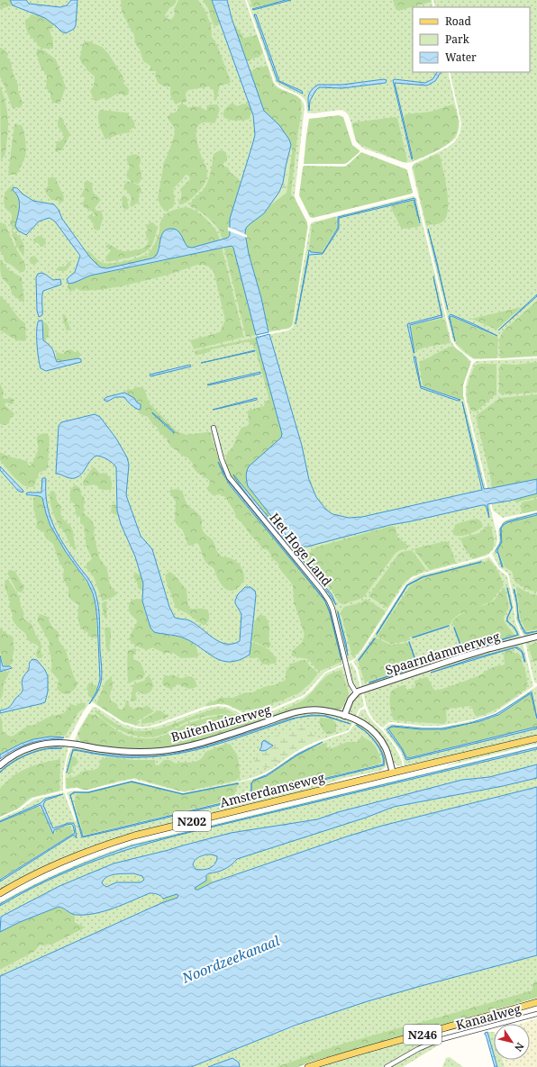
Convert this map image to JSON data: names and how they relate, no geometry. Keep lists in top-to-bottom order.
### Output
{
  "streets": {
    "main road": ["Amsterdamseweg", "N202", "N246"],
    "street": [
      "Het Hoge Land",
      "Spaarndammerweg",
      "Buitenhuizerweg",
      "Kanaalweg"
    ]
  },
  "crossings": [
    ["Het Hoge Land", "Spaarndammerweg"],
    ["Buitenhuizerweg", "Amsterdamseweg"]
  ],
  "water": ["Noordzeekanaal"],
  "legend": ["Road", "Park", "Water"],
  "north": "bottom right"
}
